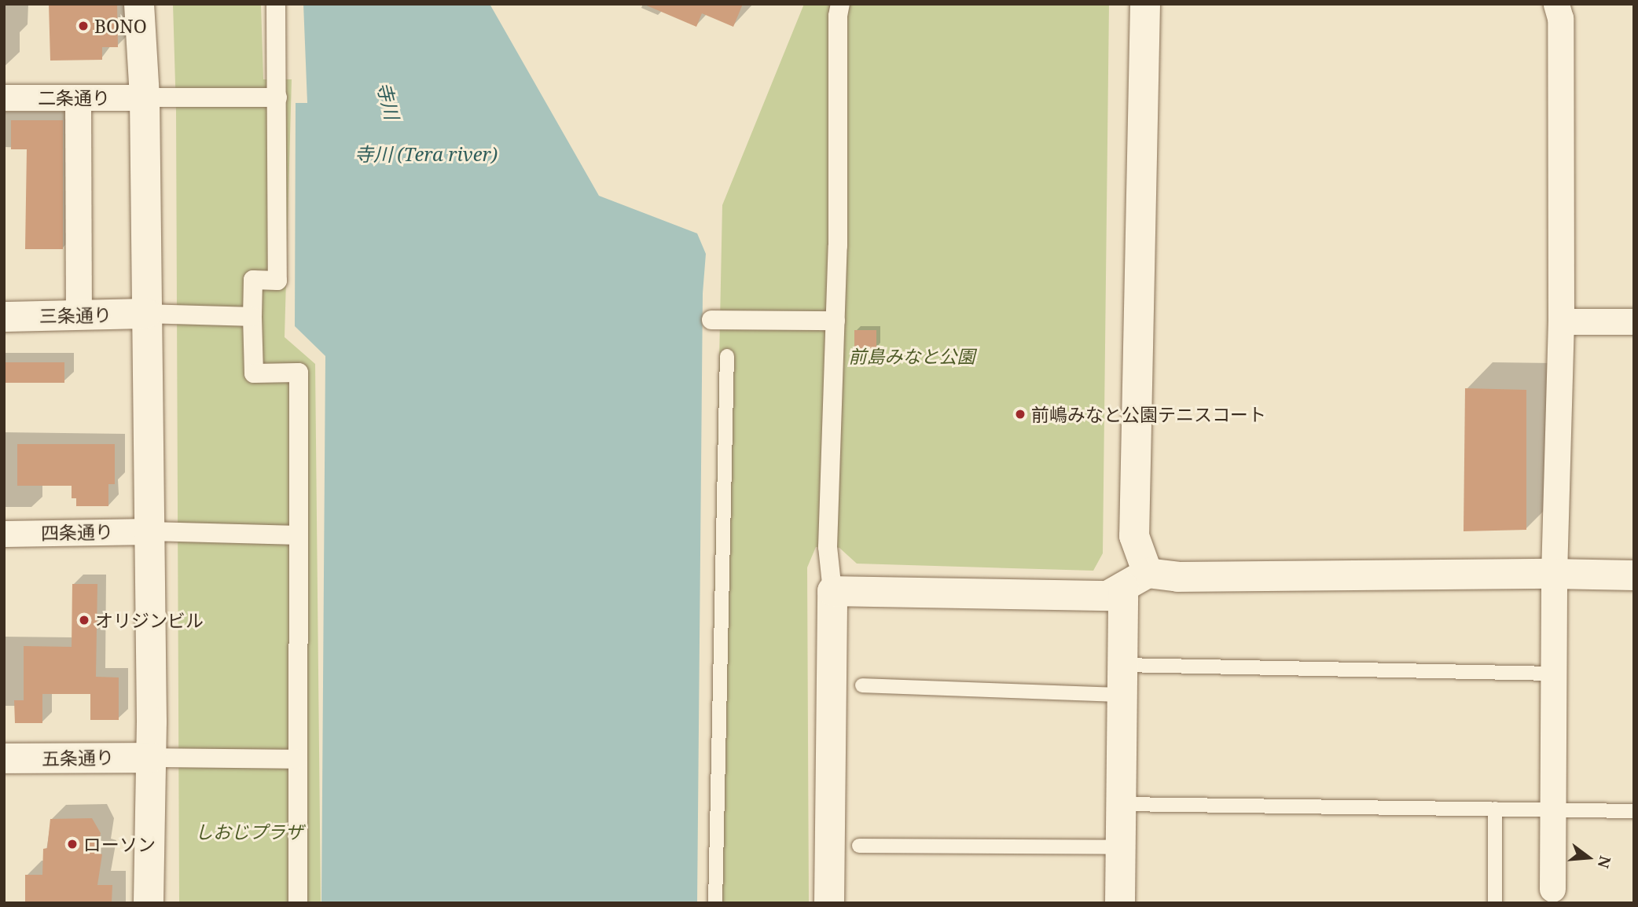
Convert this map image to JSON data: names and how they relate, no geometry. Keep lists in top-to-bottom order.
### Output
{
  "streets": {
    "street": [
      "二条通り",
      "三条通り",
      "四条通り",
      "五条通り"
    ]
  },
  "water": ["寺川", "寺川 (Tera river)"],
  "parks": ["前島みなと公園", "しおじプラザ"],
  "places": [
    "BONO",
    "前嶋みなと公園テニスコート",
    "オリジンビル",
    "ローソン"
  ],
  "north": "right"
}
